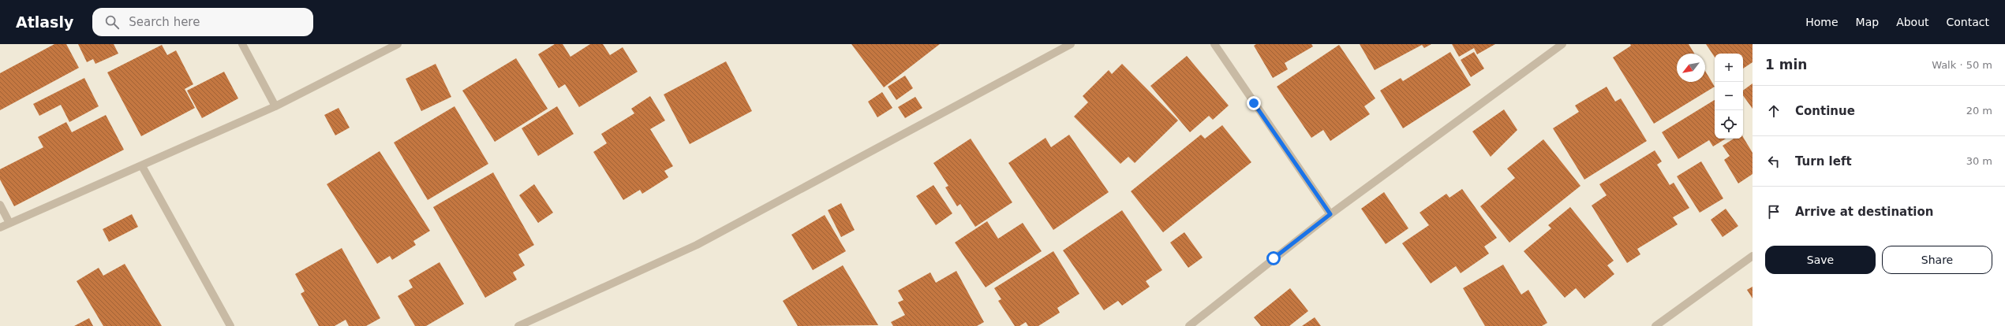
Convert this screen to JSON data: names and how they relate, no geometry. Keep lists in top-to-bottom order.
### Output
{
  "north": "bottom left",
  "page": {
    "header": "Atlasly",
    "search": "Search here",
    "nav": [
      "Home",
      "Map",
      "About",
      "Contact"
    ],
    "heading": ["1 min", "Walk · 50 m"],
    "map_buttons": ["+", "−"],
    "list": [
      ["Continue", "20 m"],
      ["Turn left", "30 m"],
      "Arrive at destination"
    ],
    "buttons": ["Save", "Share"]
  }
}
